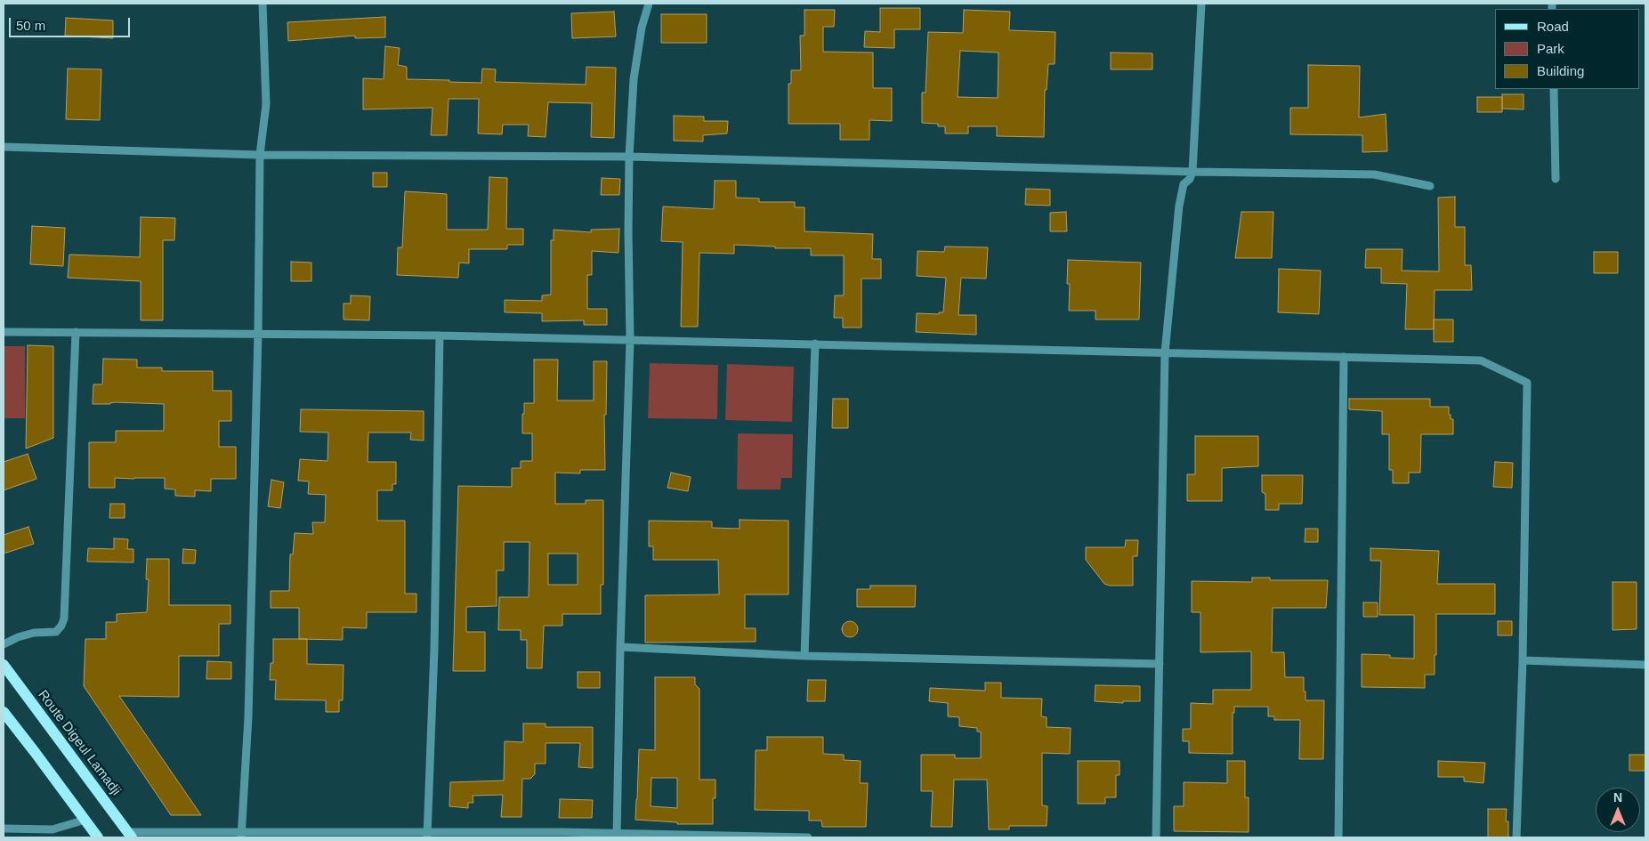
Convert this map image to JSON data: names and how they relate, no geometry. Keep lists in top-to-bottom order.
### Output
{
  "streets": {
    "main road": ["Route Digeul Lamadji"]
  },
  "legend": ["Road", "Park", "Building"],
  "scale_bar": "50 m",
  "north": "top"
}
